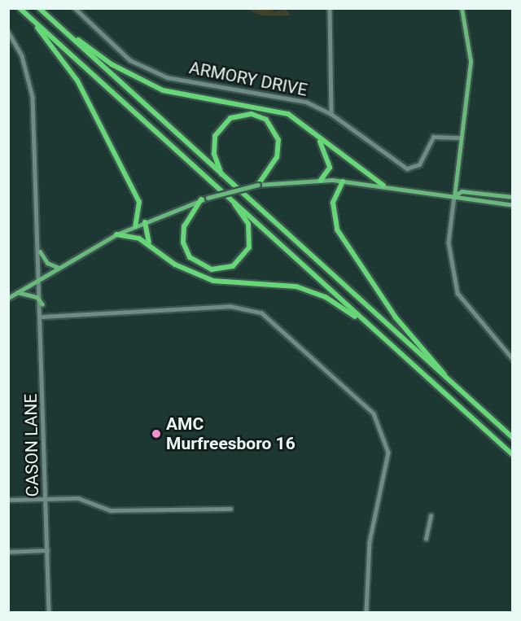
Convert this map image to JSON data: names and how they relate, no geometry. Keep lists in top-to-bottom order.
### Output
{
  "streets": {
    "street": ["ARMORY DRIVE", "CASON LANE"]
  },
  "places": ["AMC Murfreesboro 16"]
}
